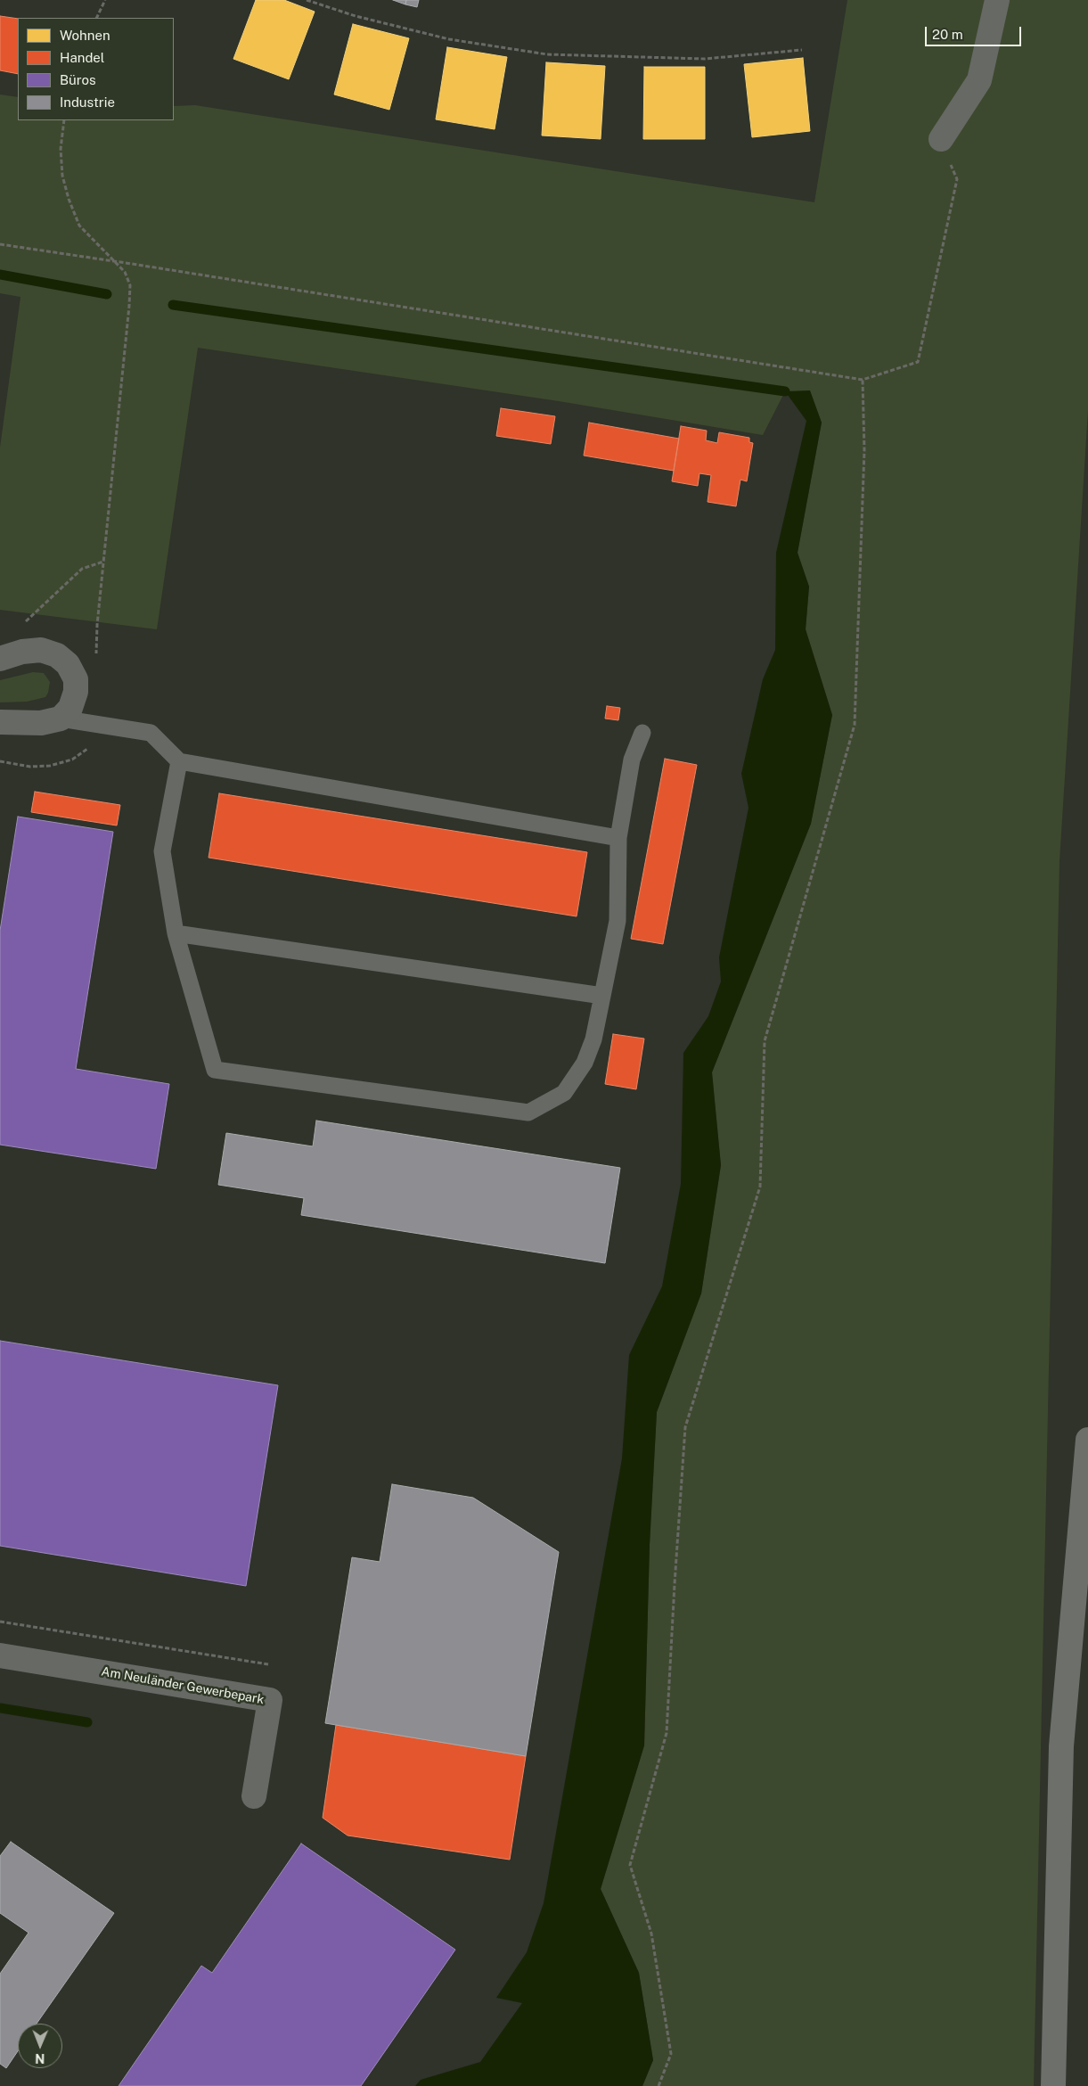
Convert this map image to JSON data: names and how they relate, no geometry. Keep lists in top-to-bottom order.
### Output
{
  "streets": {
    "street": ["Am Neuländer Gewerbepark"]
  },
  "legend": [
    "Wohnen",
    "Handel",
    "Büros",
    "Industrie"
  ],
  "scale_bar": "20 m",
  "north": "bottom"
}
